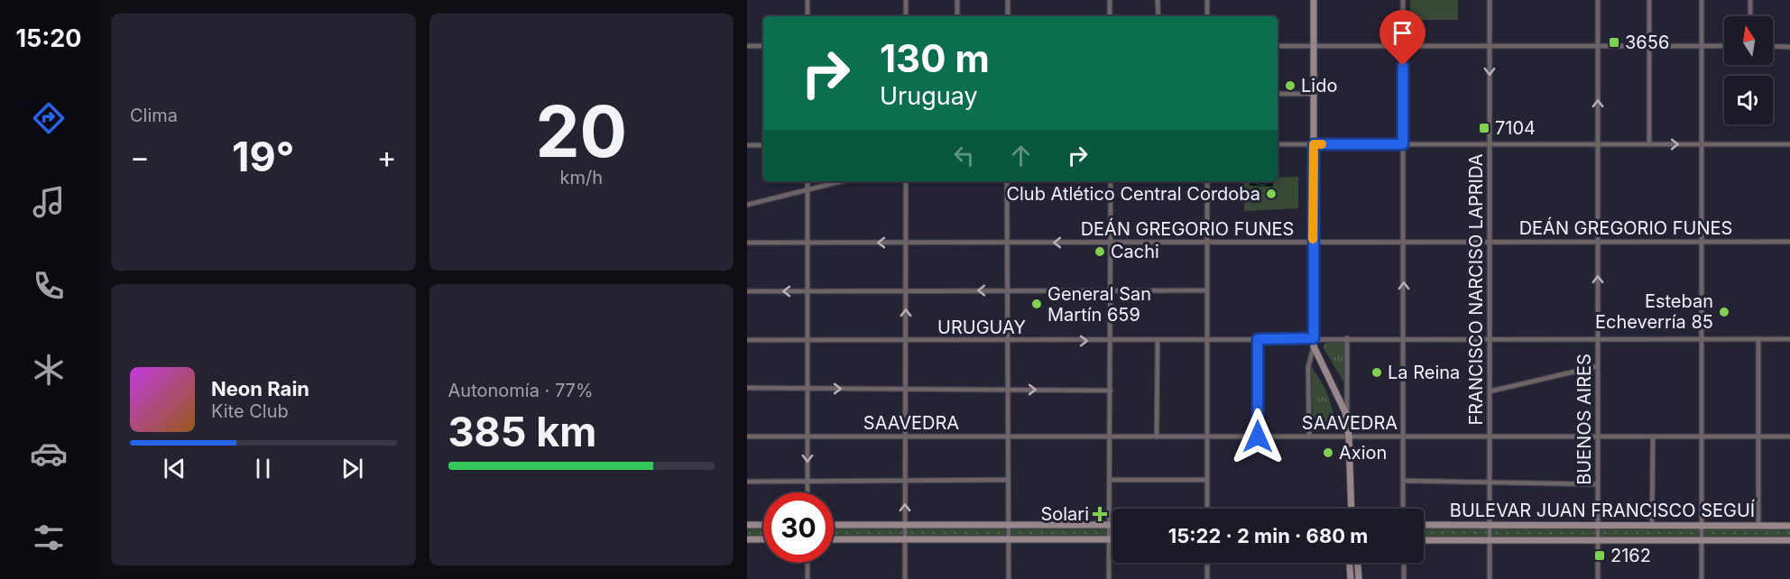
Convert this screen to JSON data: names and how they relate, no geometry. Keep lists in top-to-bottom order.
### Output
{
  "streets": {
    "main road": ["BULEVAR JUAN FRANCISCO SEGUÍ"],
    "street": [
      "DEÁN GREGORIO FUNES",
      "FRANCISCO NARCISO LAPRIDA",
      "URUGUAY",
      "BUENOS AIRES",
      "SAAVEDRA"
    ]
  },
  "crossings": [
    ["DEÁN GREGORIO FUNES", "FRANCISCO NARCISO LAPRIDA"],
    ["DEÁN GREGORIO FUNES", "BUENOS AIRES"],
    ["FRANCISCO NARCISO LAPRIDA", "URUGUAY"],
    ["FRANCISCO NARCISO LAPRIDA", "SAAVEDRA"],
    ["FRANCISCO NARCISO LAPRIDA", "BULEVAR JUAN FRANCISCO SEGUÍ"],
    ["URUGUAY", "BUENOS AIRES"],
    ["BUENOS AIRES", "SAAVEDRA"],
    ["BUENOS AIRES", "BULEVAR JUAN FRANCISCO SEGUÍ"]
  ],
  "places": {
    "transit": ["3656", "7104", "2162"],
    "other": [
      "Lido",
      "Club Atlético Central Cordoba",
      "Cachi",
      "General San Martín 659",
      "Esteban Echeverría 85",
      "La Reina",
      "Axion"
    ],
    "health": ["Solari"]
  },
  "north": "top",
  "page": {
    "tabs": "15:20",
    "tile": [
      "Clima",
      ["20", "km/h"],
      ["Autonomía · 77%", "385 km"]
    ],
    "turn": ["130 m", "Uruguay"],
    "heat": ["−", "19°", "+"],
    "song": ["Neon Rain", "Kite Club"],
    "limit": "30",
    "trip": "15:22 · 2 min · 680 m"
  }
}
